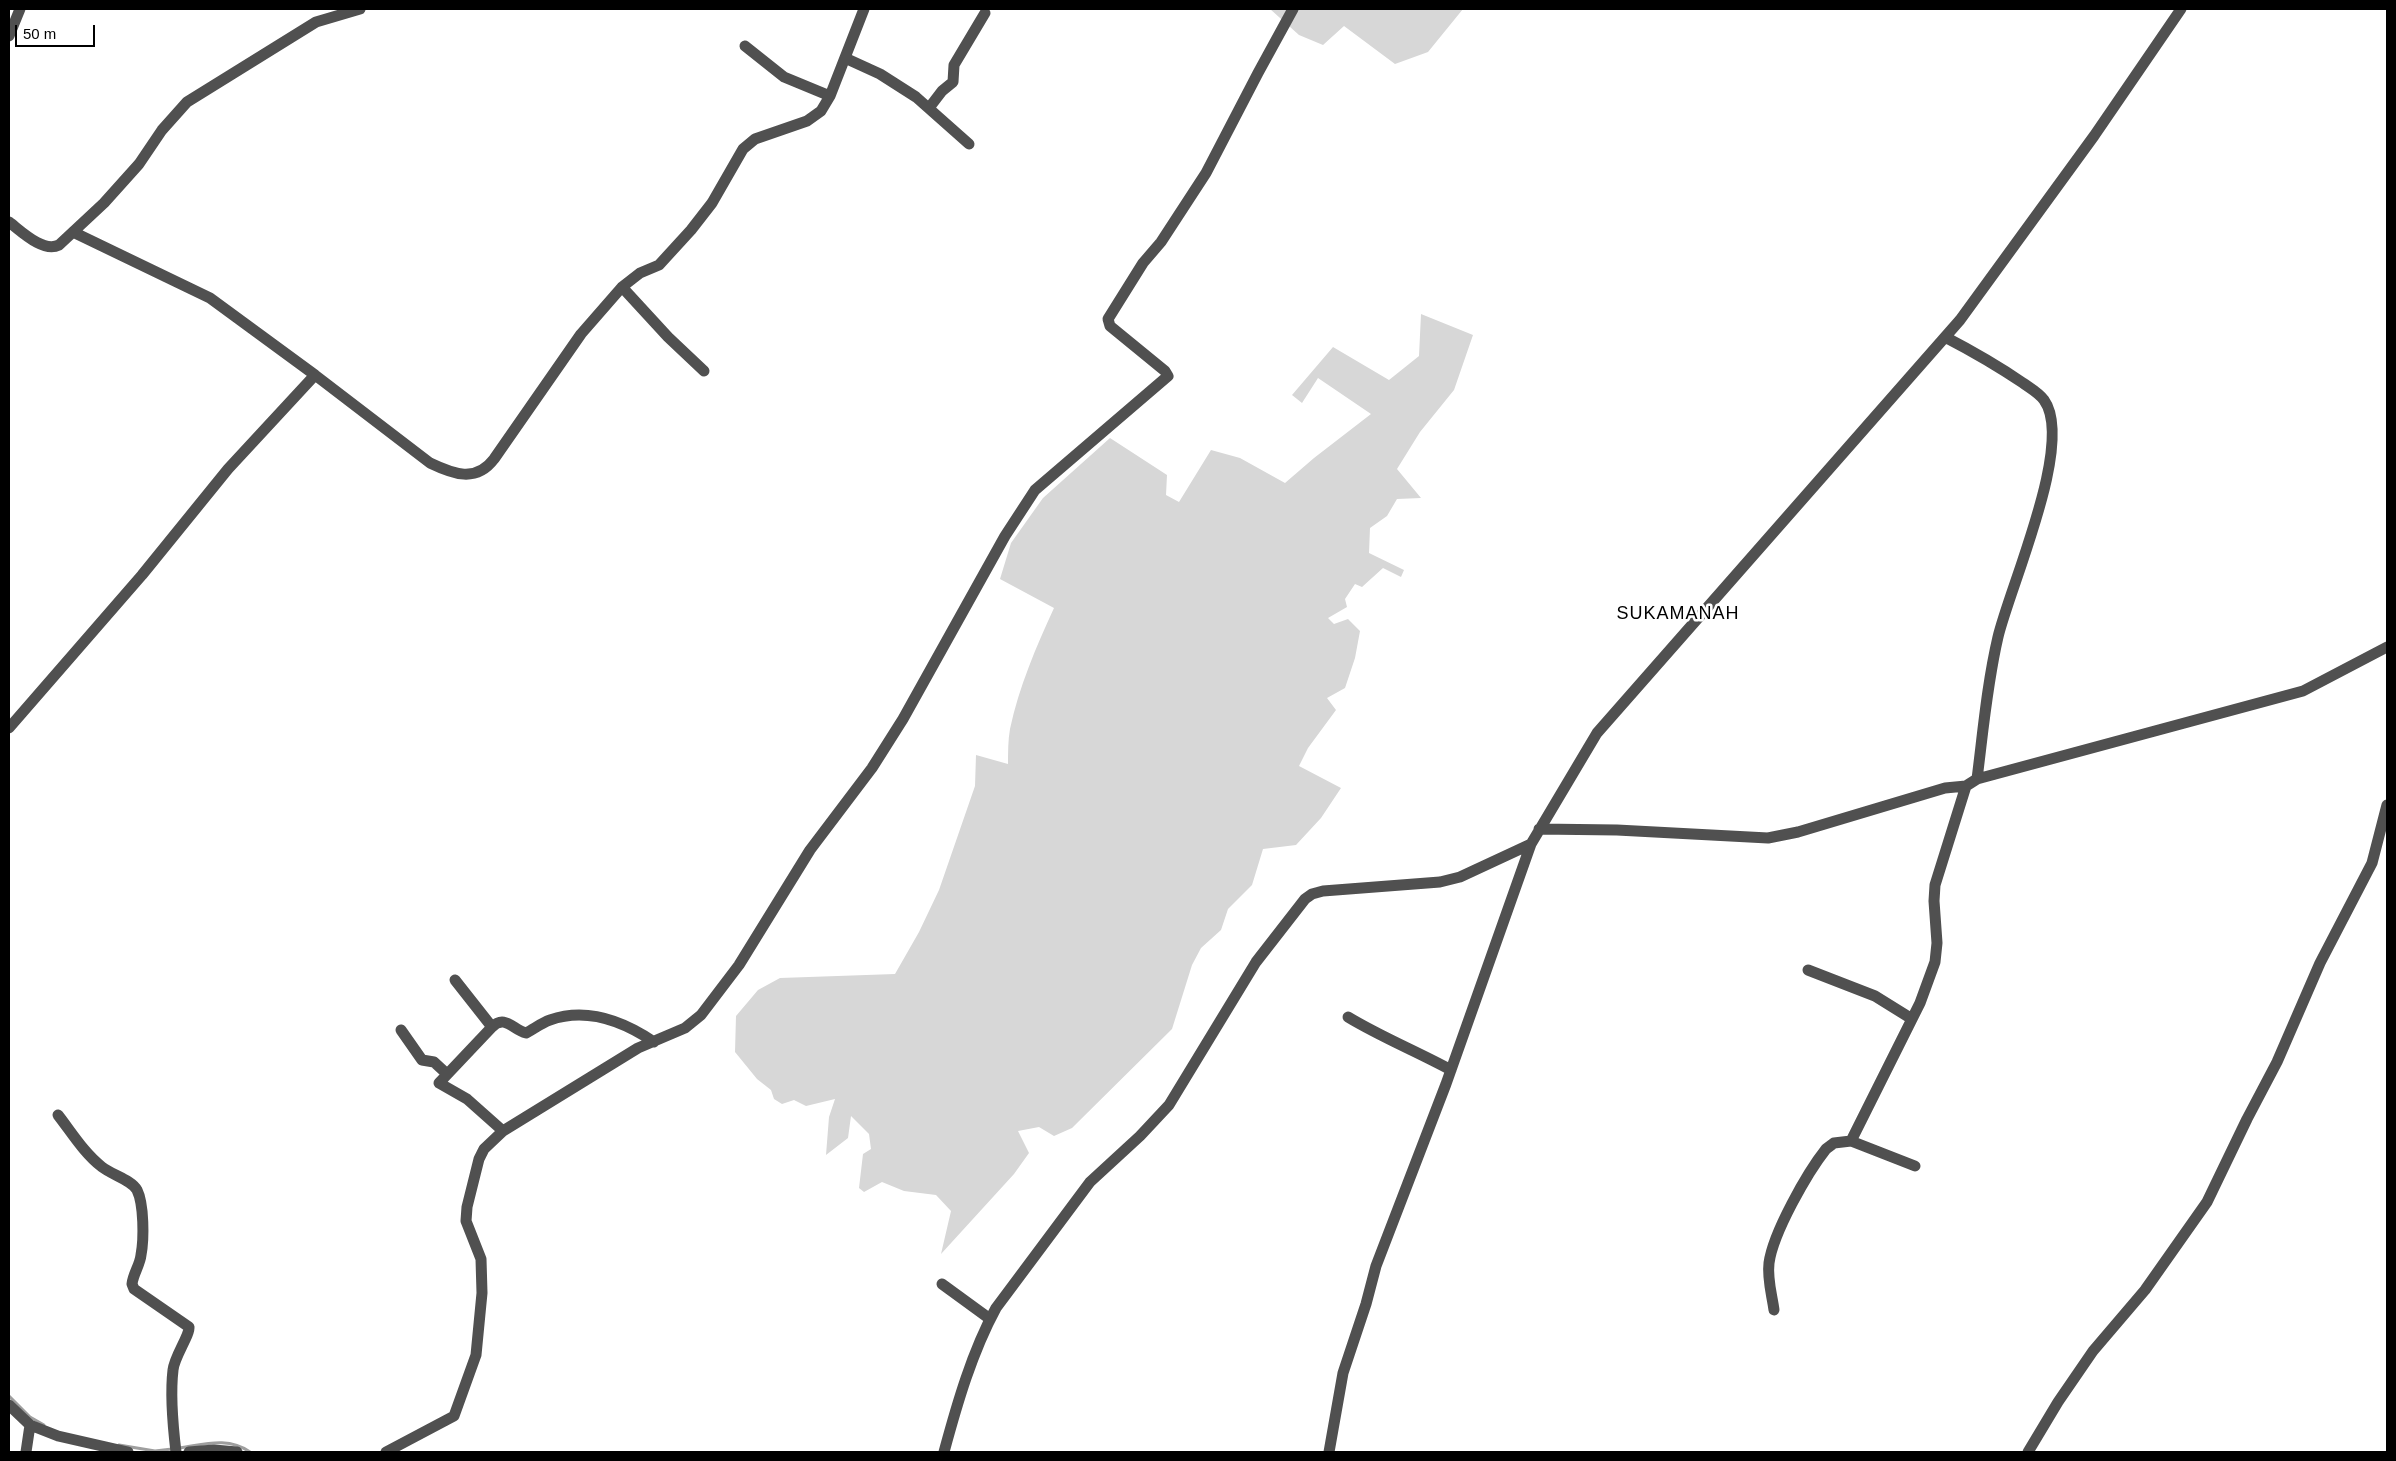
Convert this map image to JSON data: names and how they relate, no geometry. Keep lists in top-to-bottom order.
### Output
{
  "districts": ["SUKAMANAH"],
  "scale_bar": "50 m"
}
